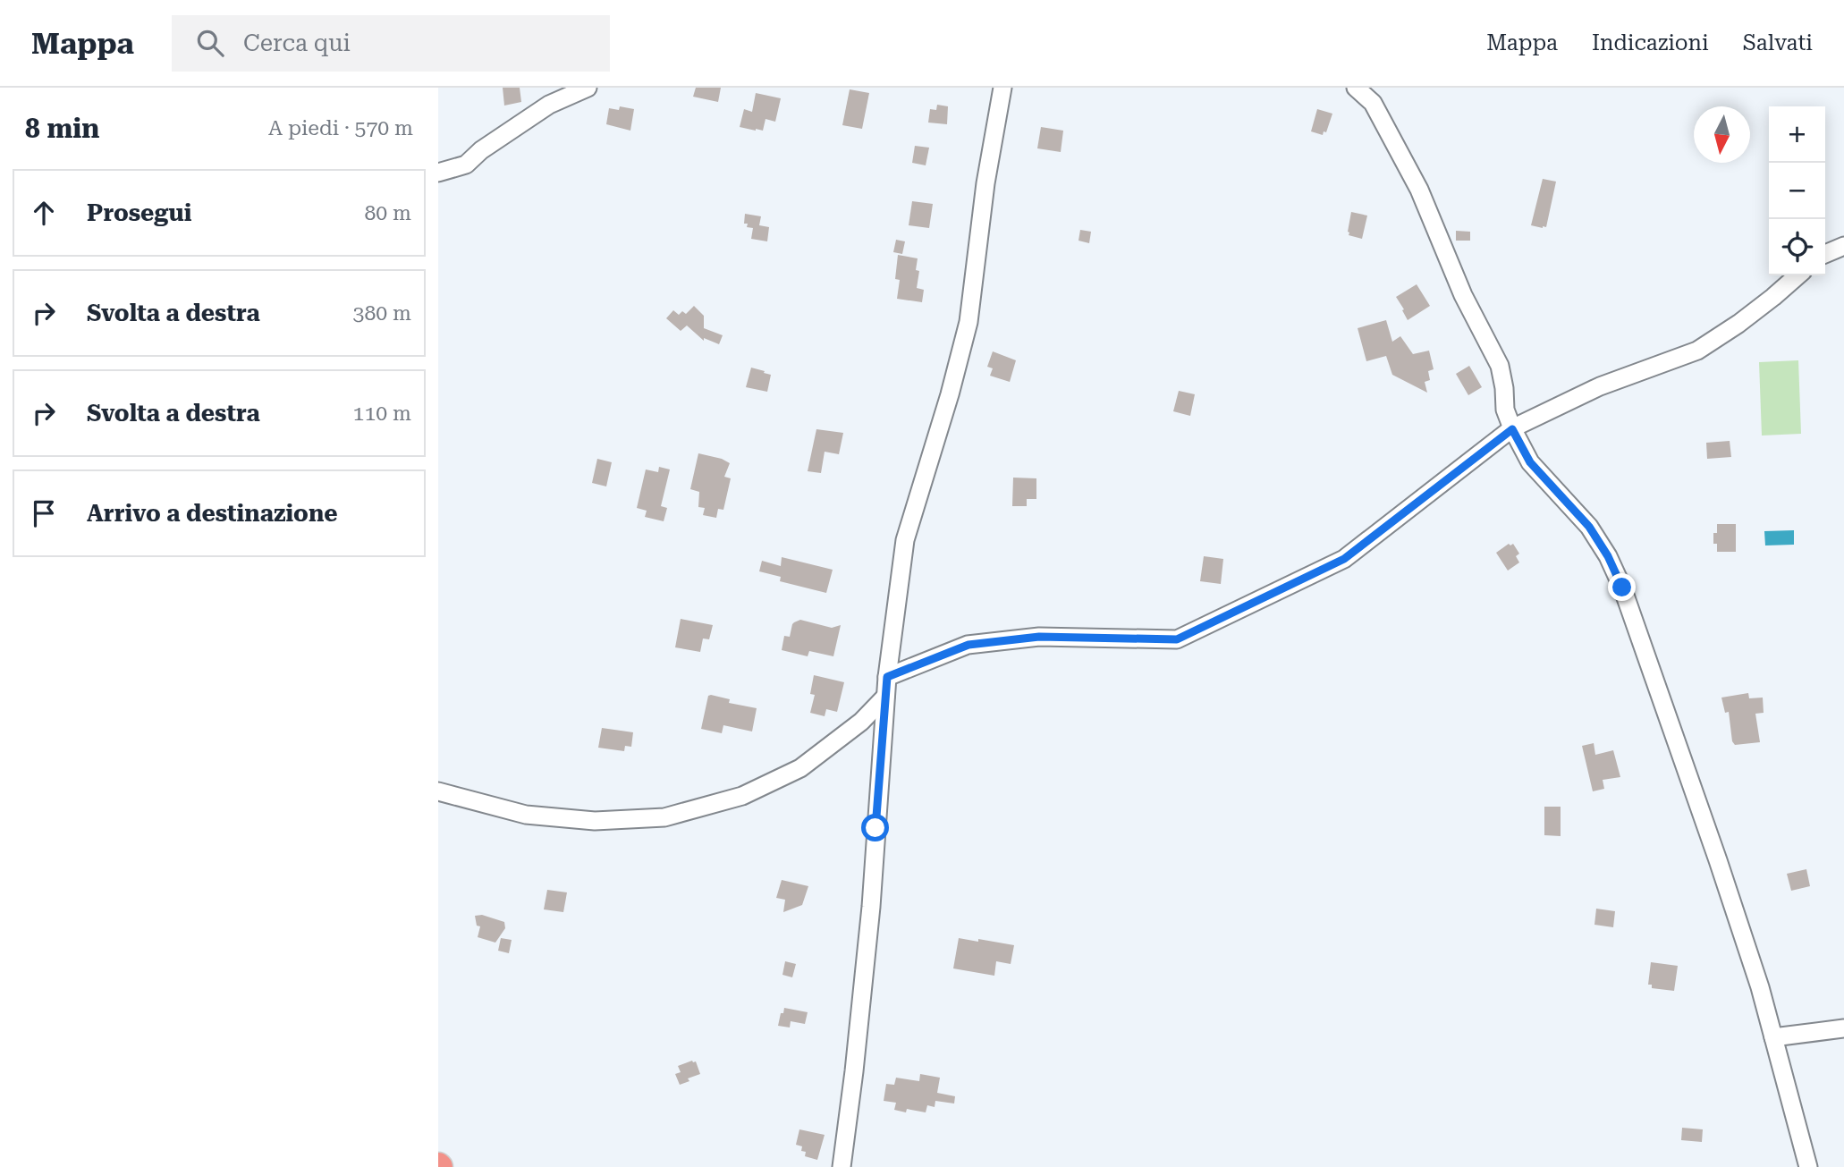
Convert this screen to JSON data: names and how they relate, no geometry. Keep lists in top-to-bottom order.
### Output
{
  "north": "bottom",
  "page": {
    "header": "Mappa",
    "search": "Cerca qui",
    "nav": ["Mappa", "Indicazioni", "Salvati"],
    "heading": ["8 min", "A piedi · 570 m"],
    "map_buttons": ["+", "−"],
    "list": [
      ["Prosegui", "80 m"],
      ["Svolta a destra", "380 m"],
      ["Svolta a destra", "110 m"],
      "Arrivo a destinazione"
    ]
  }
}
